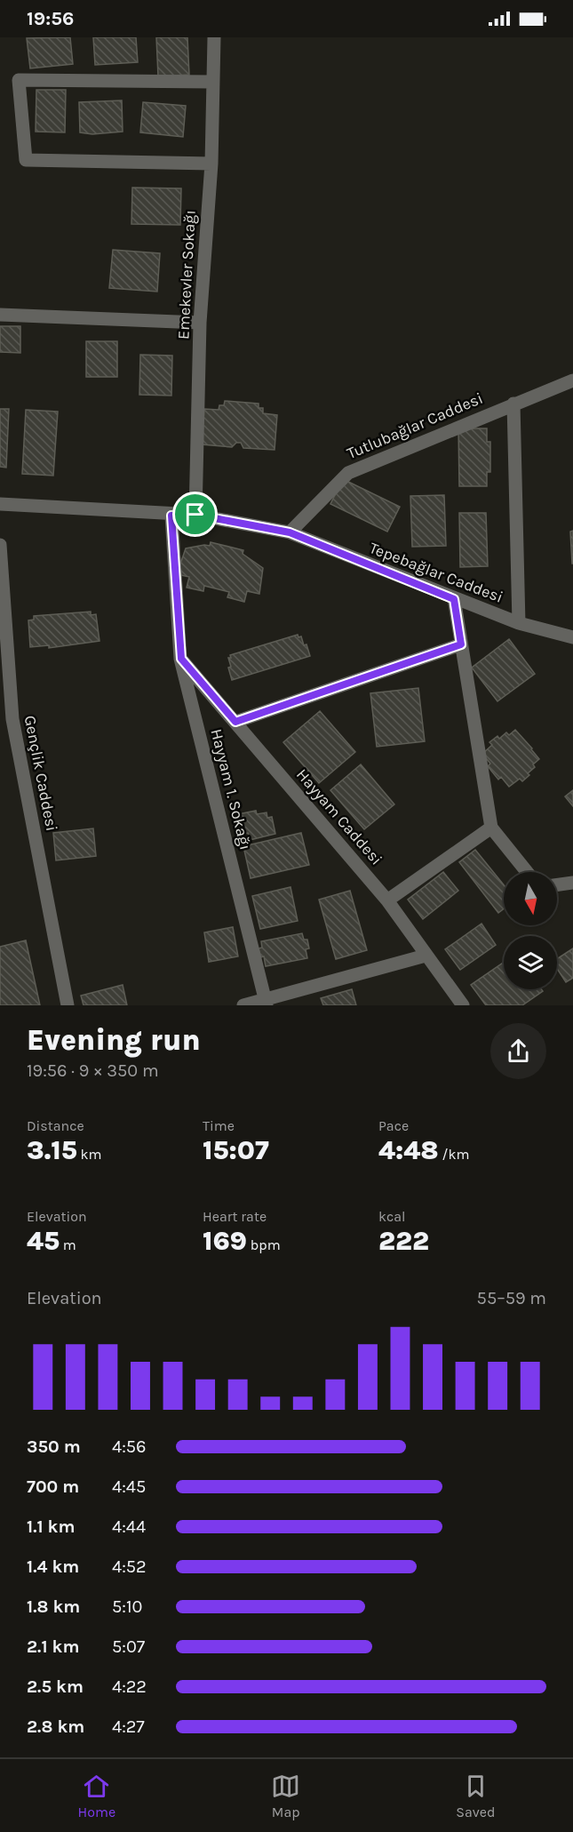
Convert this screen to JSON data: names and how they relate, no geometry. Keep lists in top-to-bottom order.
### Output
{
  "streets": {
    "street": [
      "Emekevler Sokağı",
      "Tutlubağlar Caddesi",
      "Tepebağlar Caddesi",
      "Gençlik Caddesi",
      "Hayyam 1. Sokağı",
      "Hayyam Caddesi"
    ]
  },
  "crossings": [
    ["Emekevler Sokağı", "Tepebağlar Caddesi"],
    ["Tutlubağlar Caddesi", "Tepebağlar Caddesi"],
    ["Tepebağlar Caddesi", "Hayyam 1. Sokağı"],
    ["Hayyam 1. Sokağı", "Hayyam Caddesi"]
  ],
  "north": "bottom",
  "page": {
    "status": "19:56",
    "heading": ["Evening run", "19:56 · 9 × 350 m"],
    "stats": [
      ["Distance", "3.15 km"],
      ["Time", "15:07"],
      ["Pace", "4:48 /km"],
      ["Elevation", "45 m"],
      ["Heart rate", "169 bpm"],
      ["kcal", "222"]
    ],
    "chart": ["Elevation", "55–59 m"],
    "list": [
      {
        "name": "350 m",
        "note": "4:56"
      },
      {
        "name": "700 m",
        "note": "4:45"
      },
      {
        "name": "1.1 km",
        "note": "4:44"
      },
      {
        "name": "1.4 km",
        "note": "4:52"
      },
      {
        "name": "1.8 km",
        "note": "5:10"
      },
      {
        "name": "2.1 km",
        "note": "5:07"
      },
      {
        "name": "2.5 km",
        "note": "4:22"
      },
      {
        "name": "2.8 km",
        "note": "4:27"
      }
    ],
    "tabs": ["Home", "Map", "Saved"]
  }
}
